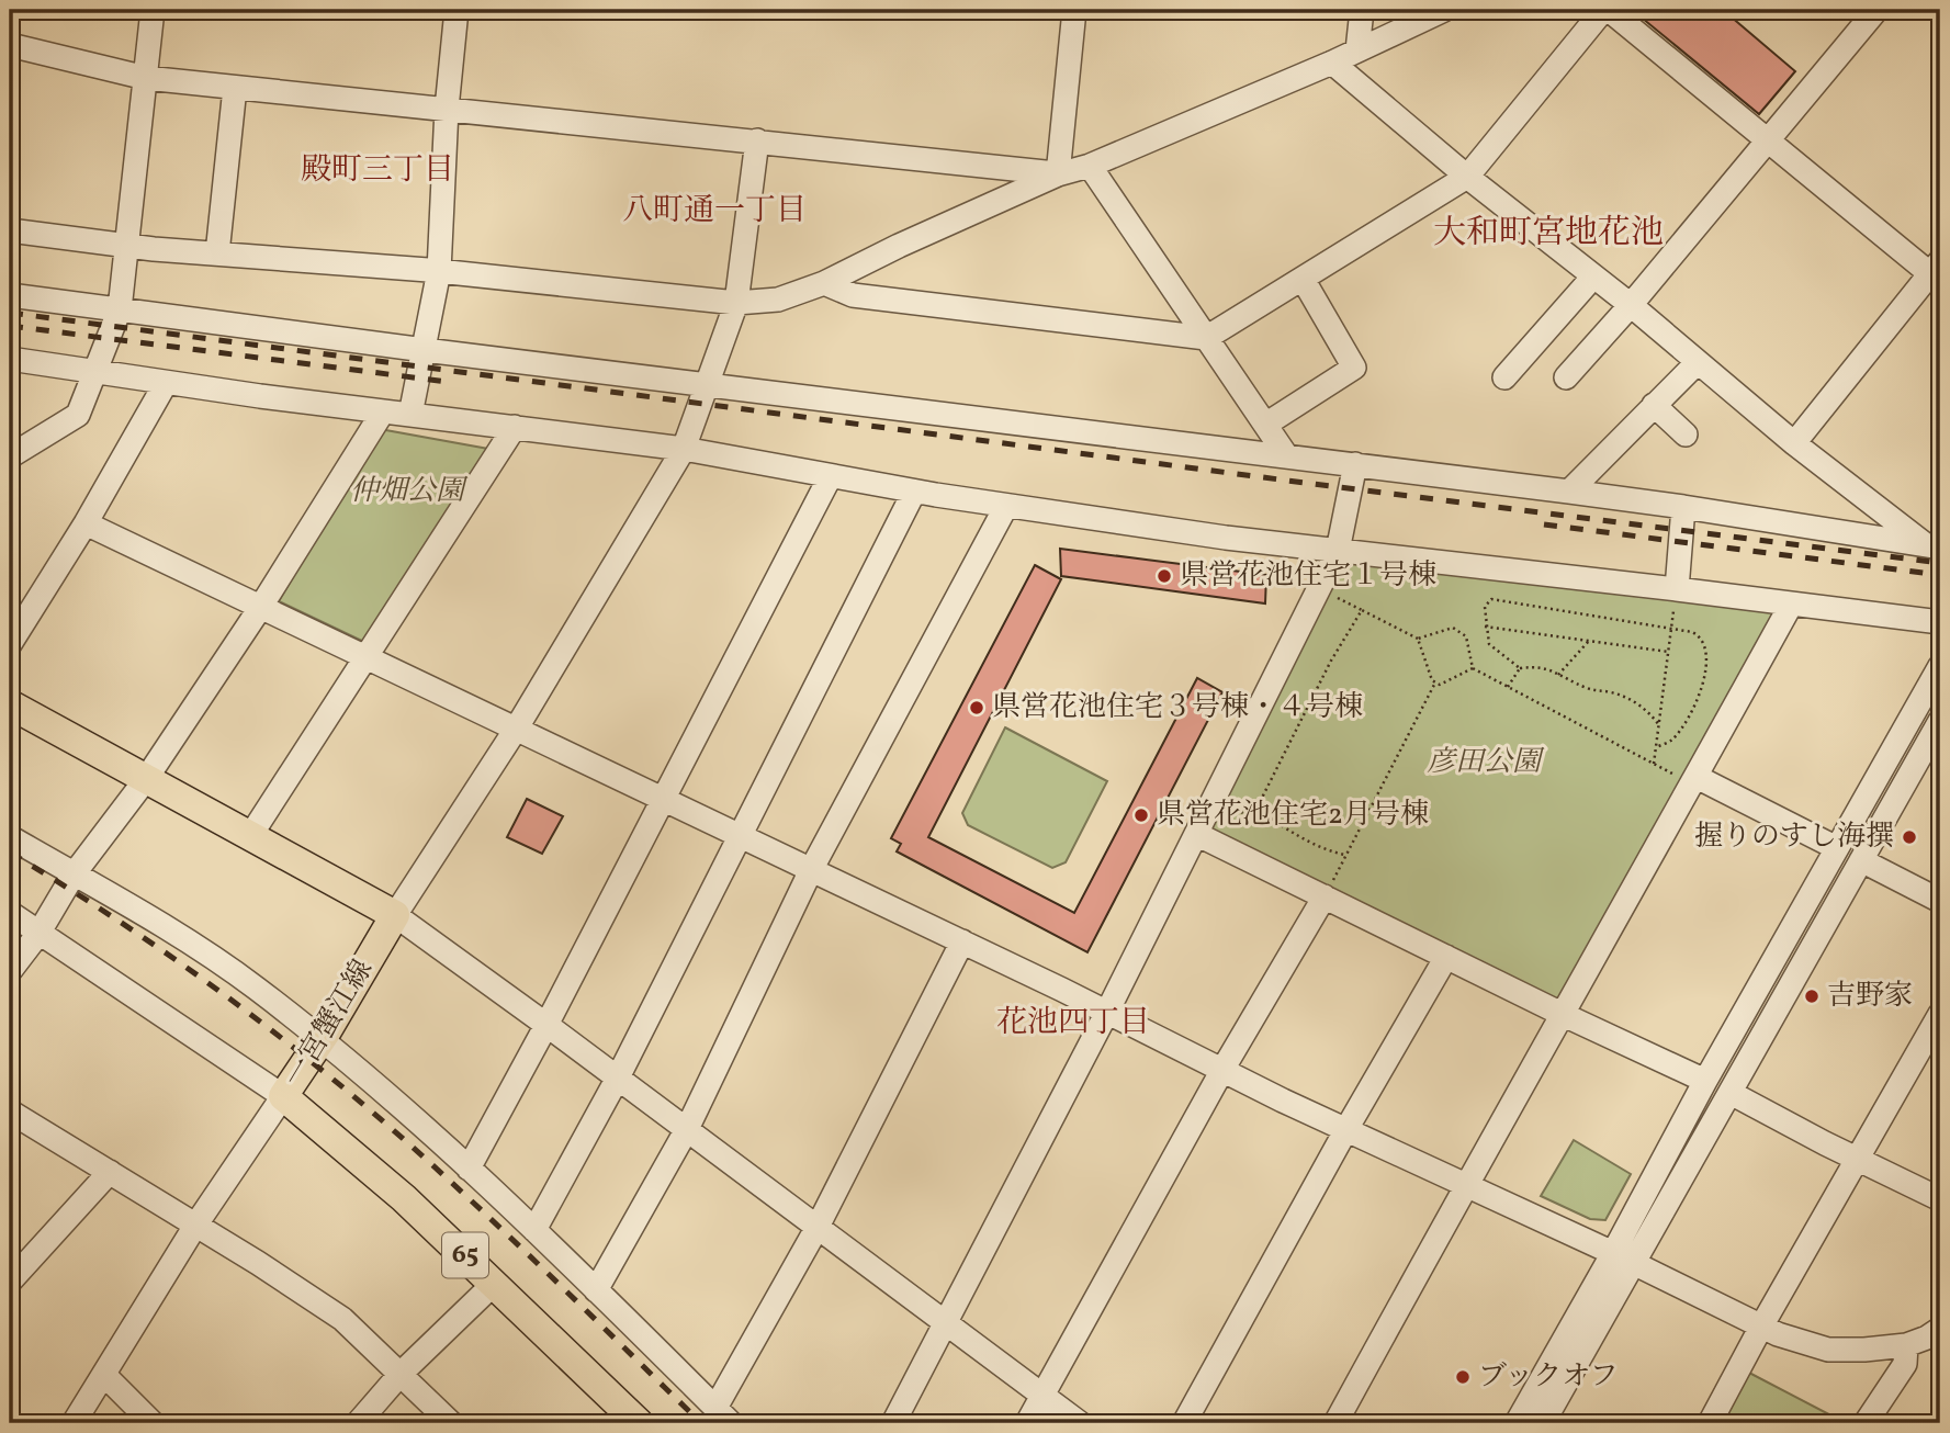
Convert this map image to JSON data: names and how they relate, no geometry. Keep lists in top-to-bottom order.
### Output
{
  "streets": {
    "main road": ["一宮蟹江線", "65"]
  },
  "districts": [
    "殿町三丁目",
    "八町通一丁目",
    "大和町宮地花池",
    "花池四丁目"
  ],
  "parks": ["仲畑公園", "彦田公園"],
  "places": [
    "県営花池住宅１号棟",
    "県営花池住宅３号棟・４号棟",
    "県営花池住宅2月号棟",
    "握りのすし海撰",
    "吉野家",
    "ブックオフ"
  ]
}
